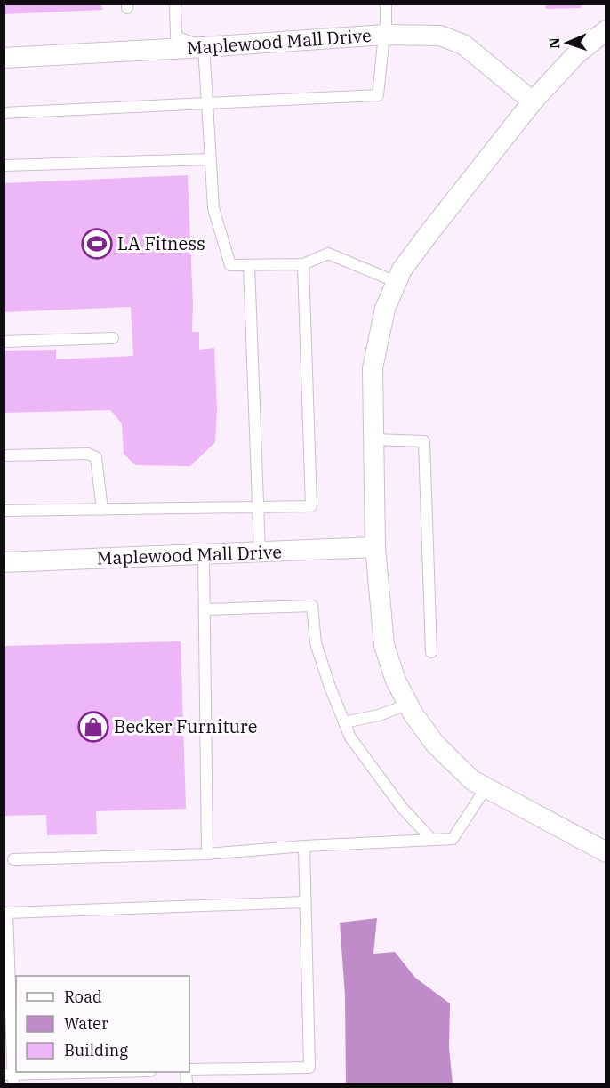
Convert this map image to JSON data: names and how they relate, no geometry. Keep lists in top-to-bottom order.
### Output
{
  "streets": {
    "street": ["Maplewood Mall Drive"]
  },
  "places": {
    "sports": ["LA Fitness"],
    "shop": ["Becker Furniture"]
  },
  "legend": ["Road", "Water", "Building"],
  "north": "left"
}
